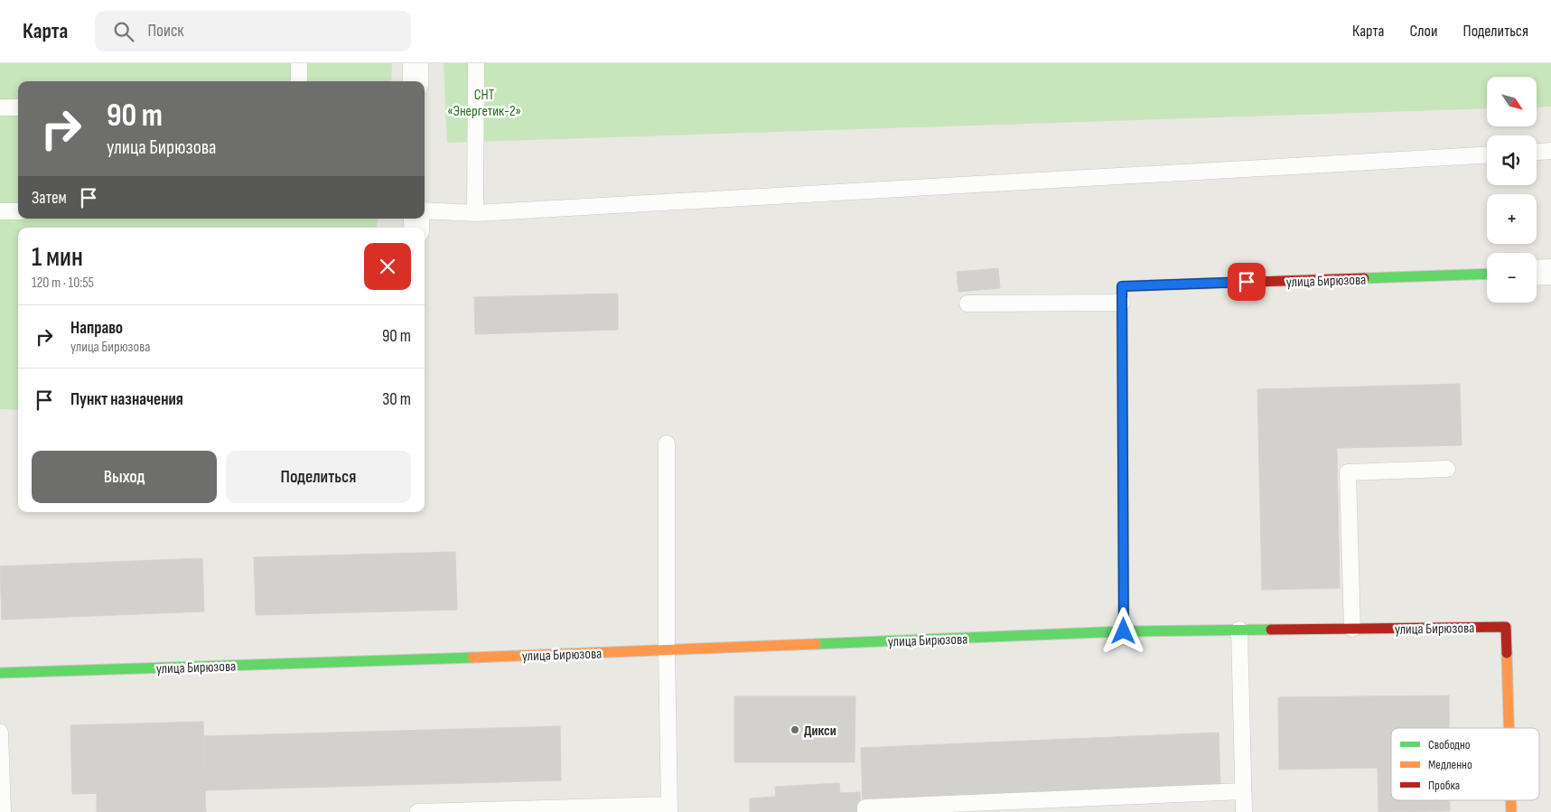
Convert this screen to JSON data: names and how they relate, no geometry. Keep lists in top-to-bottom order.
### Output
{
  "streets": {
    "street": ["улица Бирюзова"]
  },
  "parks": ["СНТ «Энергетик-2»"],
  "places": ["Дикси"],
  "legend": ["Свободно", "Медленно", "Пробка"],
  "north": "bottom right",
  "page": {
    "header": "Карта",
    "search": "Поиск",
    "nav": ["Карта", "Слои", "Поделиться"],
    "map_buttons": ["+", "−"],
    "turn": ["90 m", "улица Бирюзова"],
    "then": "Затем",
    "heading": ["1 мин", "120 m · 10:55"],
    "list": [
      {
        "name": "Направо",
        "note": "улица Бирюзова",
        "value": "90 m"
      },
      {
        "name": "Пункт назначения",
        "value": "30 m"
      }
    ],
    "buttons": ["Выход", "Поделиться"]
  }
}
